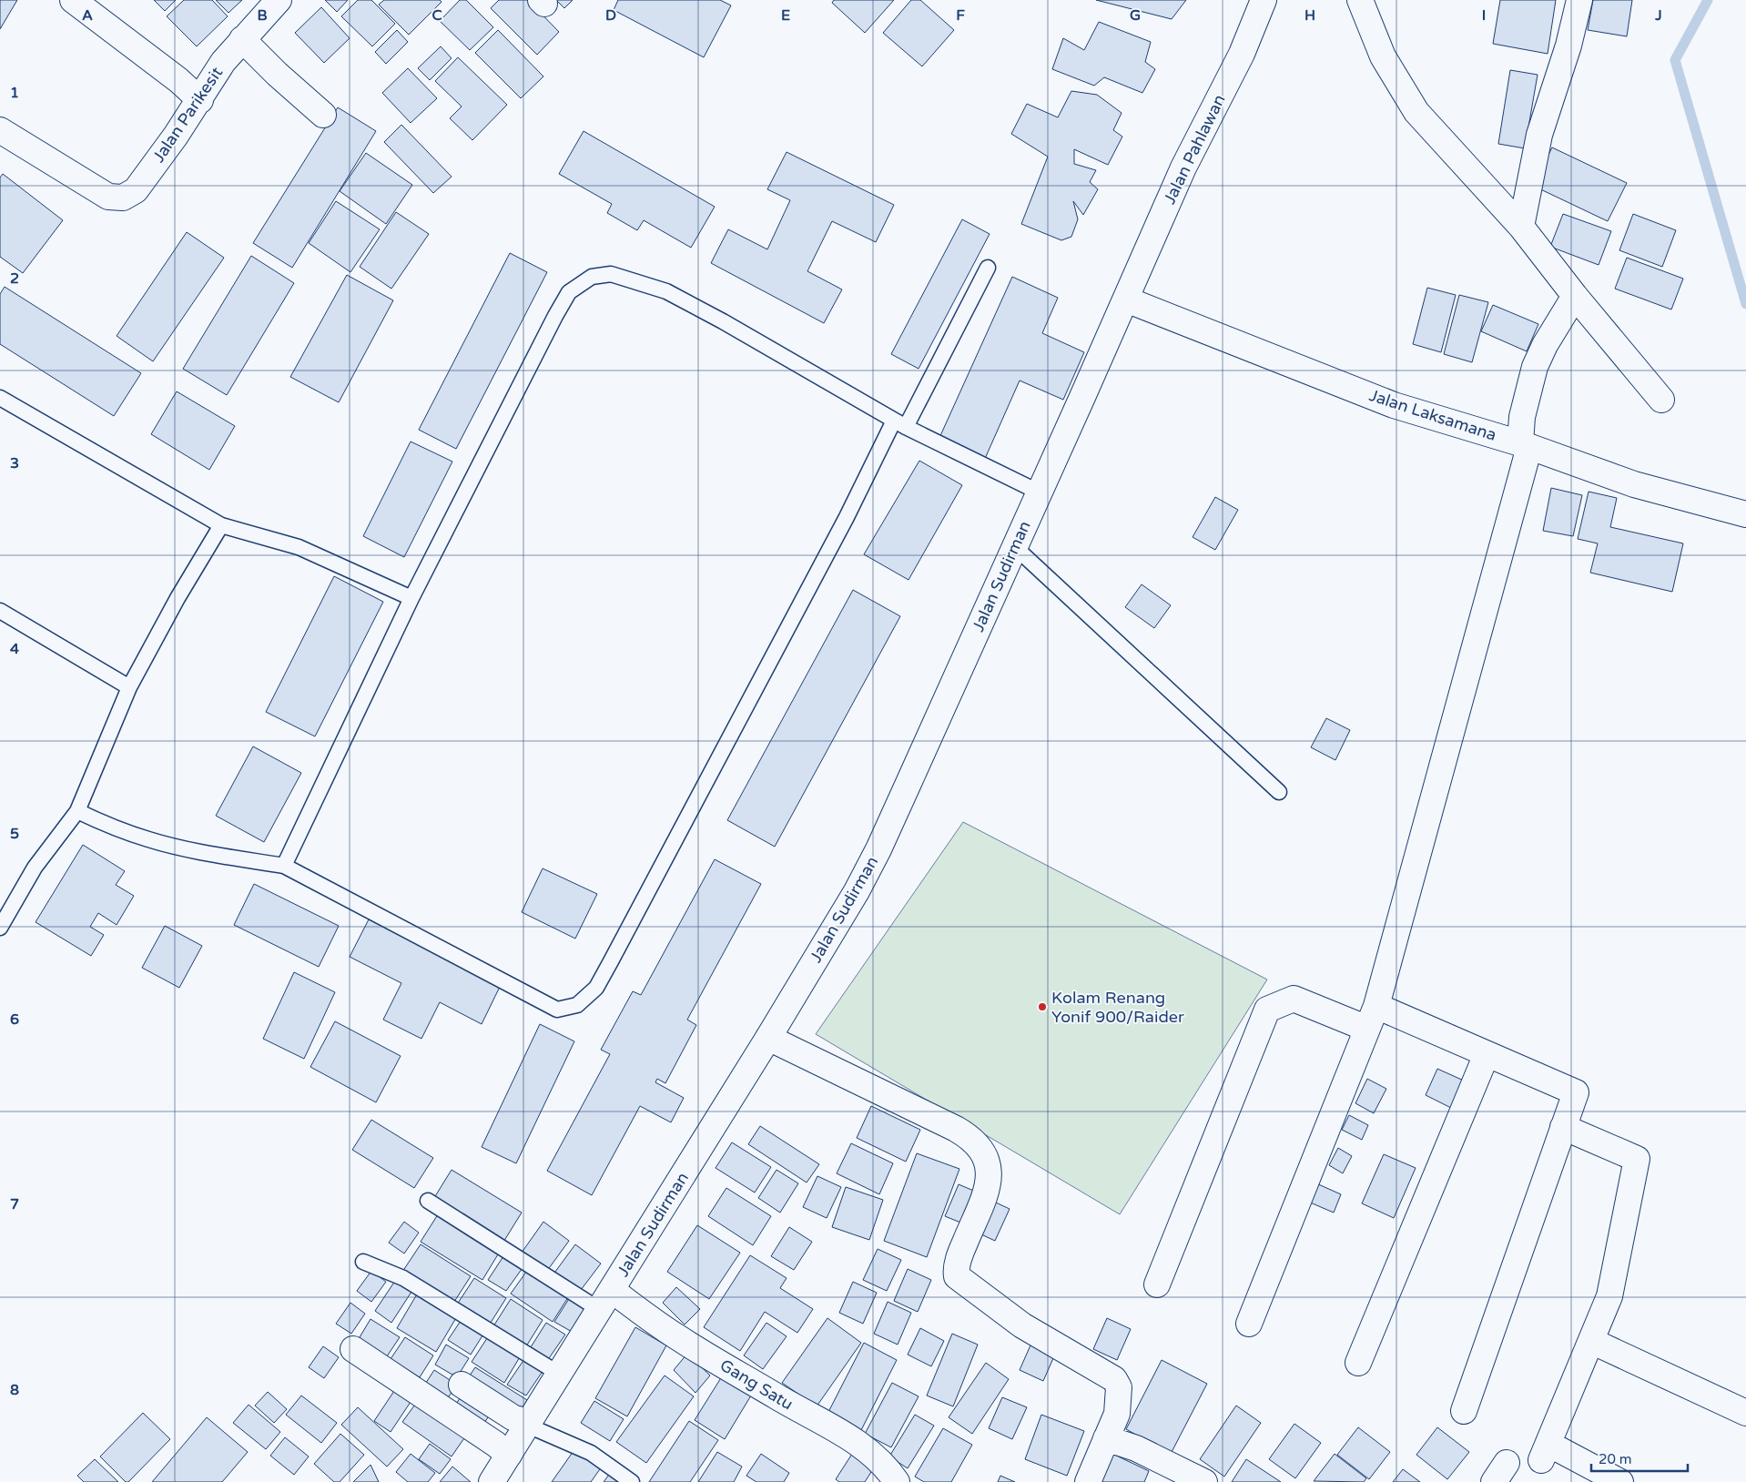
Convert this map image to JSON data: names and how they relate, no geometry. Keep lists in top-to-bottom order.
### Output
{
  "streets": {
    "street": [
      "Jalan Parikesit",
      "Jalan Pahlawan",
      "Jalan Laksamana",
      "Jalan Sudirman",
      "Gang Satu"
    ]
  },
  "crossings": [
    ["Jalan Pahlawan", "Jalan Laksamana"],
    ["Jalan Pahlawan", "Jalan Sudirman"],
    ["Jalan Laksamana", "Jalan Sudirman"],
    ["Jalan Sudirman", "Gang Satu"]
  ],
  "places": ["Kolam Renang Yonif 900/Raider"],
  "scale_bar": "20 m",
  "grid": {
    "columns": [
      "A",
      "B",
      "C",
      "D",
      "E",
      "F",
      "G",
      "H",
      "I",
      "J"
    ],
    "rows": [
      "1",
      "2",
      "3",
      "4",
      "5",
      "6",
      "7",
      "8"
    ]
  }
}
